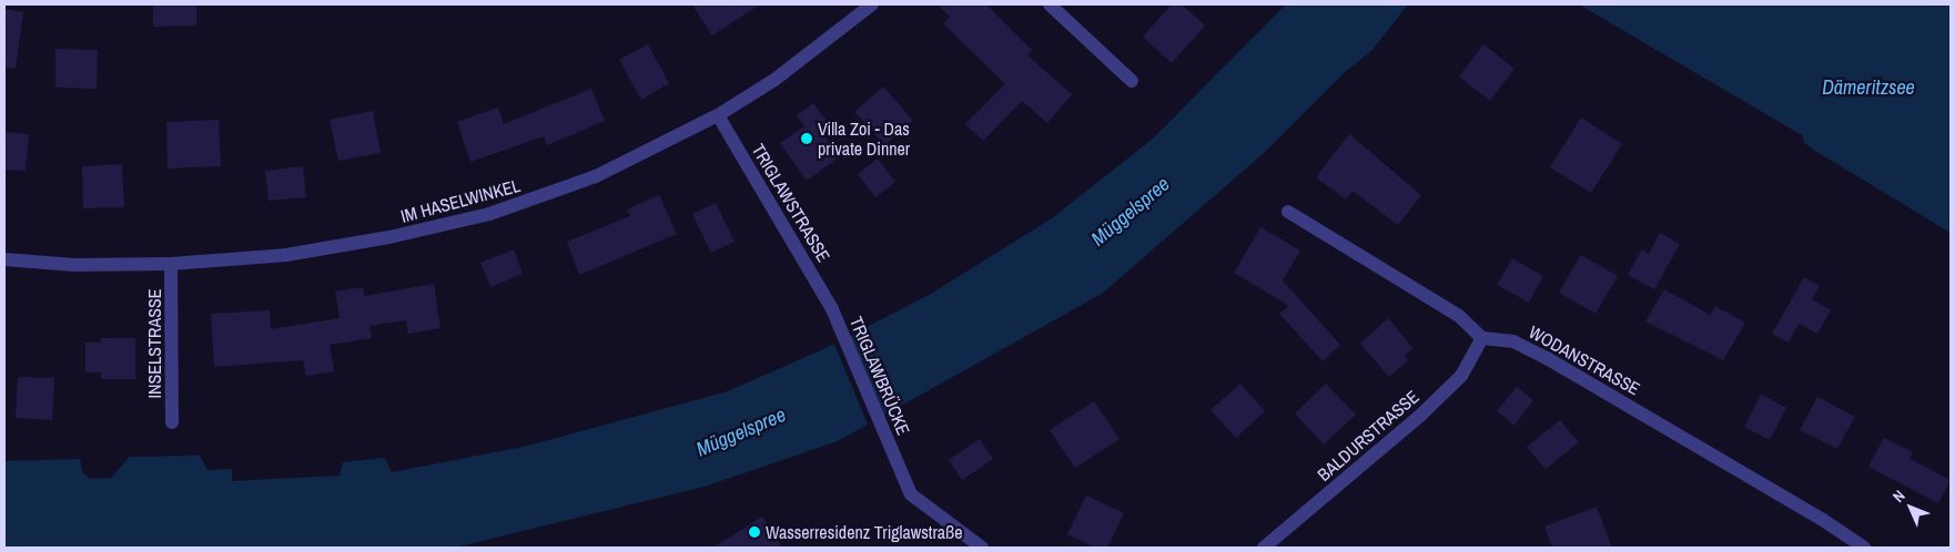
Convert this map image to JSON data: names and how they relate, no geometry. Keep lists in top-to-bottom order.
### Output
{
  "streets": {
    "street": [
      "IM HASELWINKEL",
      "TRIGLAWSTRASSE",
      "INSELSTRASSE",
      "WODANSTRASSE",
      "TRIGLAWBRÜCKE",
      "BALDURSTRASSE"
    ]
  },
  "crossings": [
    ["IM HASELWINKEL", "TRIGLAWSTRASSE"],
    ["IM HASELWINKEL", "INSELSTRASSE"],
    ["TRIGLAWSTRASSE", "TRIGLAWBRÜCKE"],
    ["WODANSTRASSE", "BALDURSTRASSE"]
  ],
  "water": ["Dämeritzsee", "Müggelspree"],
  "places": ["Villa Zoi - Das private Dinner", "Wasserresidenz Triglawstraße"],
  "north": "top left"
}
